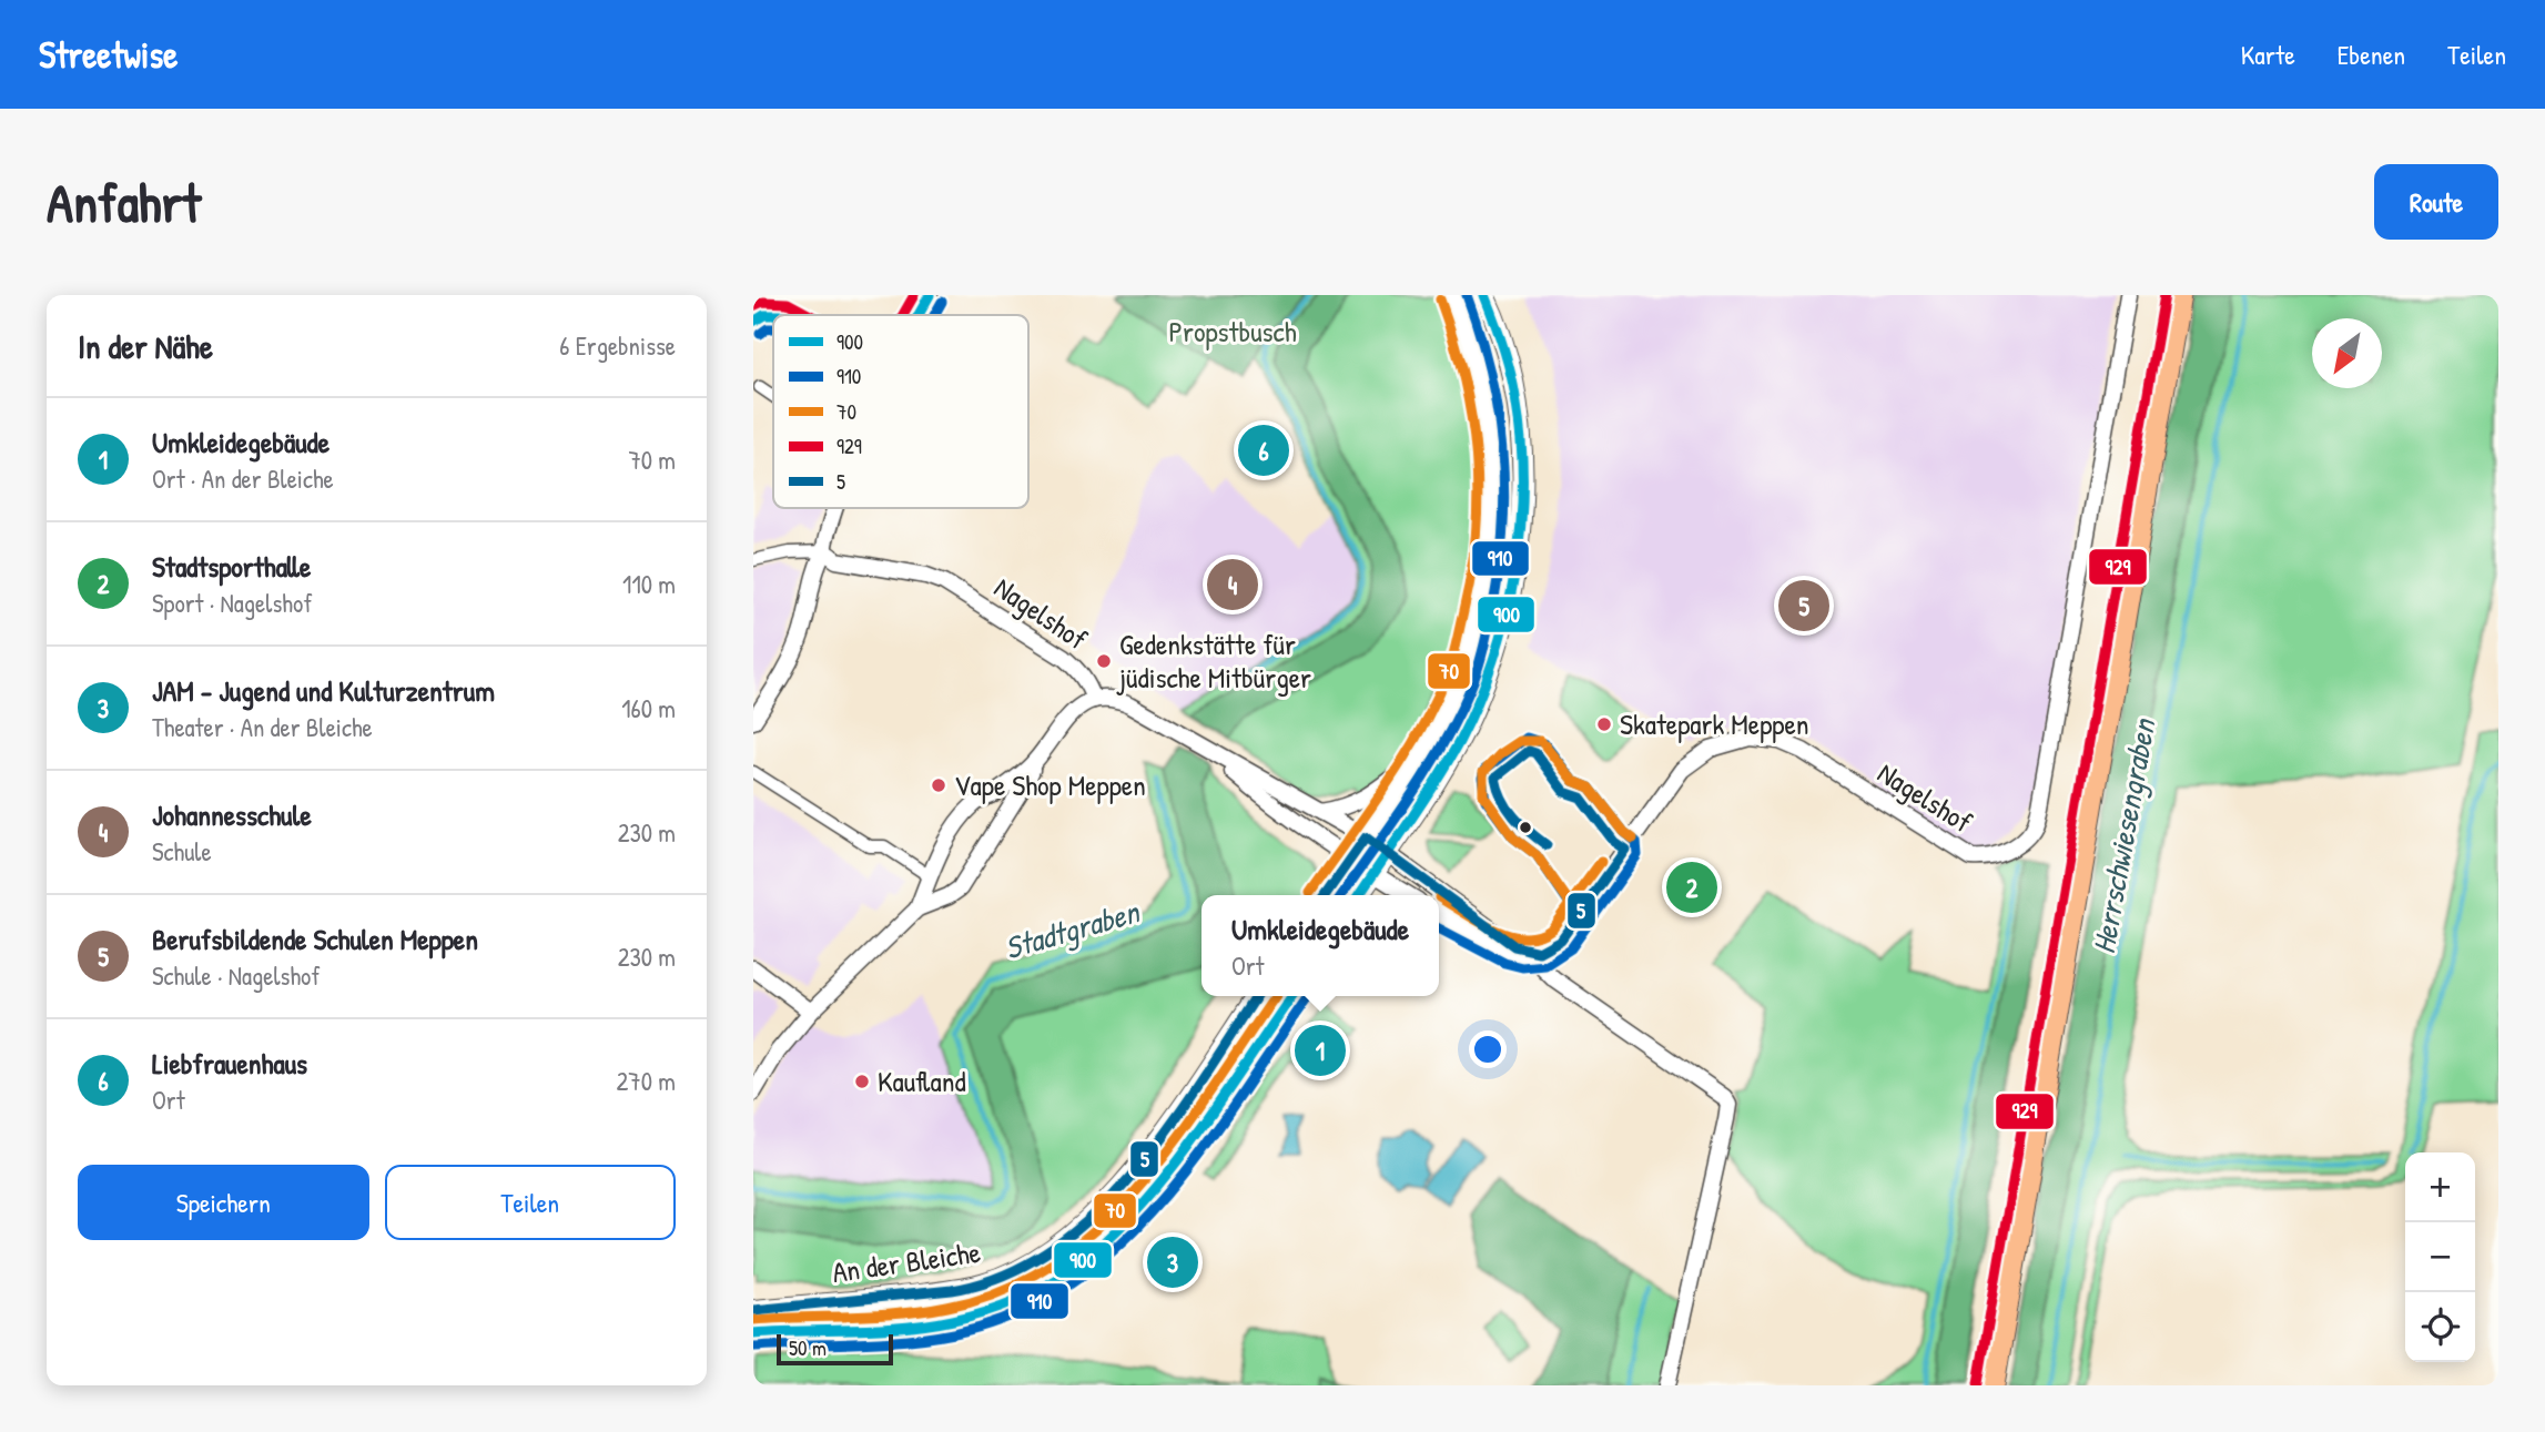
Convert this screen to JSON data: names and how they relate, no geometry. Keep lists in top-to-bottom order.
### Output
{
  "streets": {
    "street": ["Nagelshof", "An der Bleiche"]
  },
  "water": ["Herrschwiesengraben", "Stadtgraben"],
  "parks": ["Propstbusch"],
  "places": [
    "Gedenkstätte für jüdische Mitbürger",
    "Skatepark Meppen",
    "Vape Shop Meppen",
    "Kaufland"
  ],
  "lines": [
    "transit line 900",
    "transit line 910",
    "transit line 929",
    "transit line 70",
    "transit line 5"
  ],
  "legend": [
    "900",
    "910",
    "70",
    "929",
    "5"
  ],
  "scale_bar": "50 m",
  "north": "bottom left",
  "page": {
    "header": "Streetwise",
    "nav": ["Karte", "Ebenen", "Teilen"],
    "buttons": [
      "Route",
      ["Speichern", "Teilen"]
    ],
    "title": "Anfahrt",
    "heading": ["In der Nähe", "6 Ergebnisse"],
    "list": [
      {
        "mark": "1",
        "name": "Umkleidegebäude",
        "note": "Ort · An der Bleiche",
        "value": "70 m"
      },
      {
        "mark": "2",
        "name": "Stadtsporthalle",
        "note": "Sport · Nagelshof",
        "value": "110 m"
      },
      {
        "mark": "3",
        "name": "JAM - Jugend und Kulturzentrum",
        "note": "Theater · An der Bleiche",
        "value": "160 m"
      },
      {
        "mark": "4",
        "name": "Johannesschule",
        "note": "Schule",
        "value": "230 m"
      },
      {
        "mark": "5",
        "name": "Berufsbildende Schulen Meppen",
        "note": "Schule · Nagelshof",
        "value": "230 m"
      },
      {
        "mark": "6",
        "name": "Liebfrauenhaus",
        "note": "Ort",
        "value": "270 m"
      }
    ],
    "pins": [
      "6",
      "4",
      "5",
      "2",
      "1",
      "3"
    ],
    "popup": ["Umkleidegebäude", "Ort"],
    "map_buttons": ["+", "−"],
    "scale": "50 m"
  }
}
